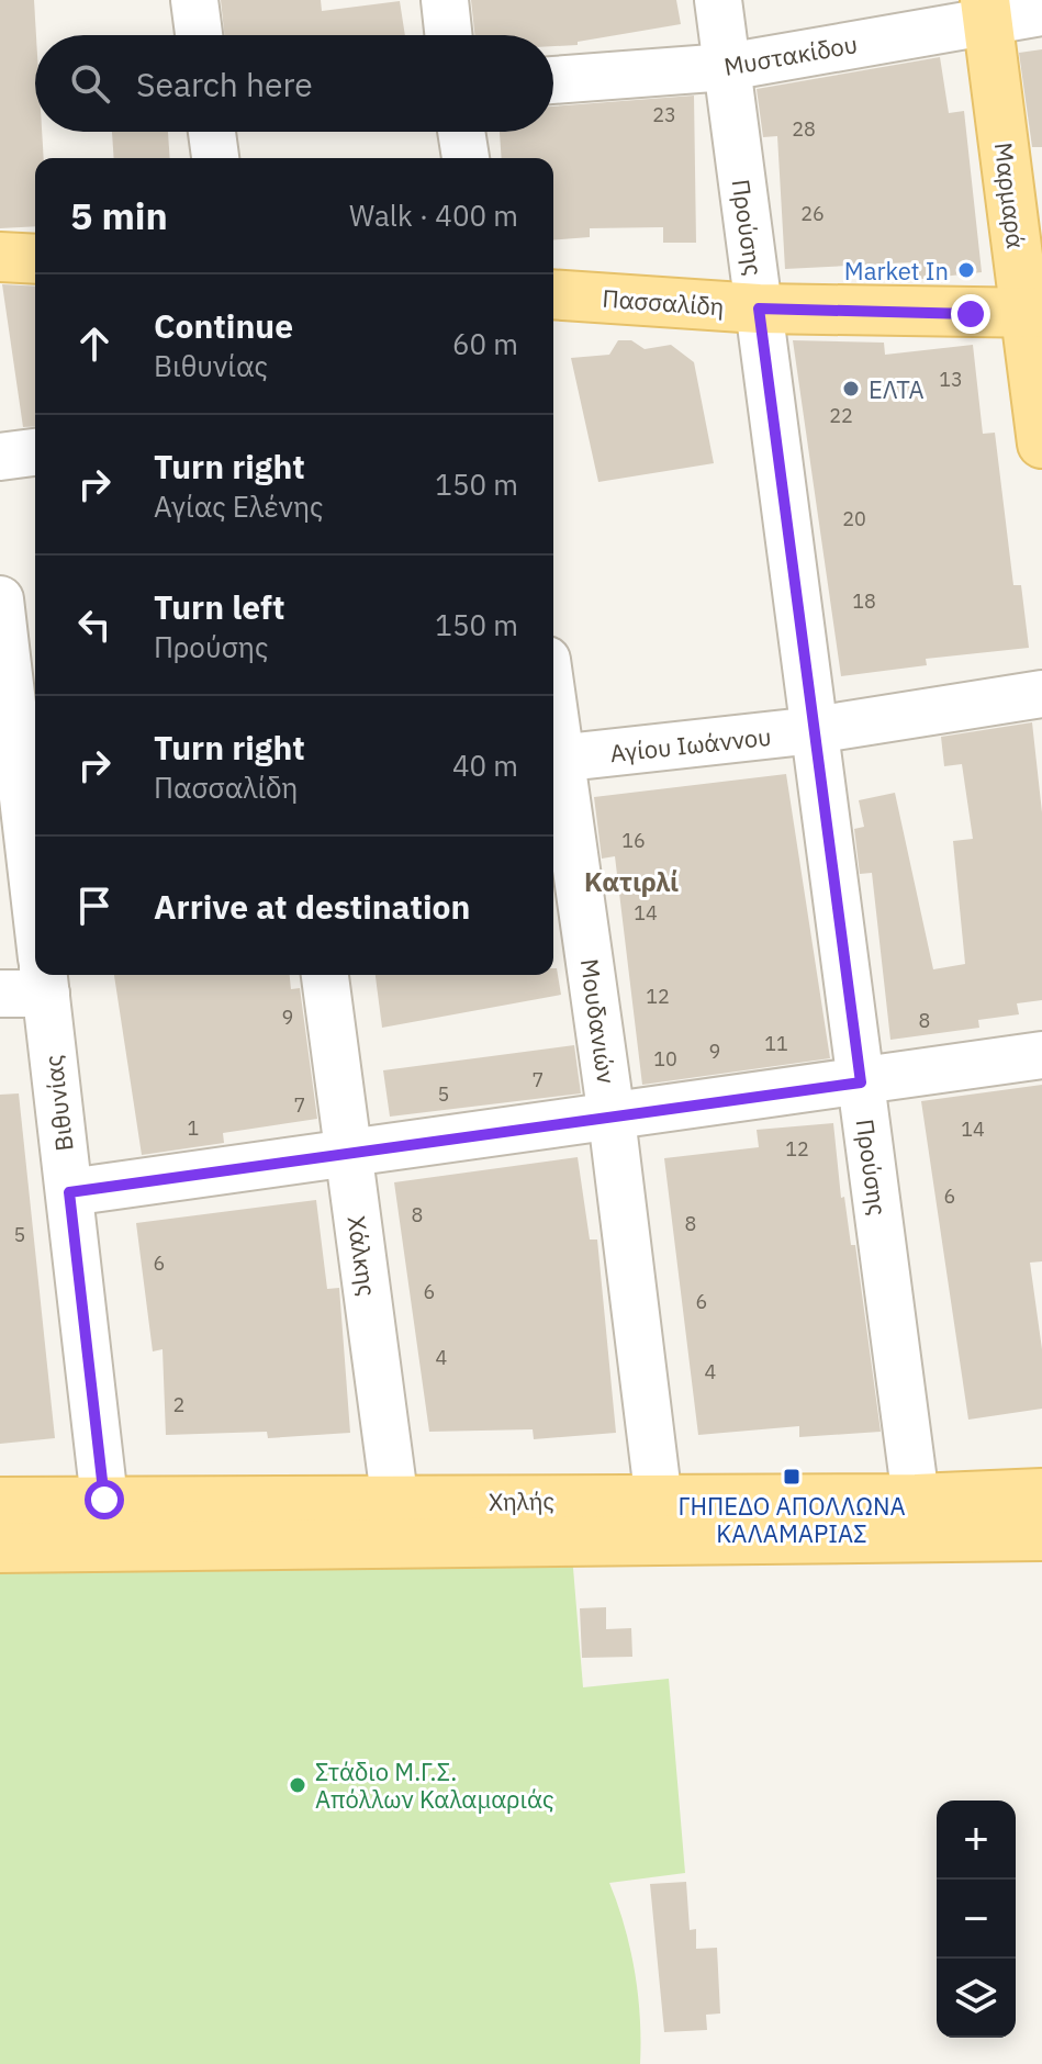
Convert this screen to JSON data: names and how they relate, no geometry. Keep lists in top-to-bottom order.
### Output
{
  "streets": {
    "main road": ["Μαρμαρά", "Πασσαλίδη", "Χηλής"],
    "street": [
      "Μυστακίδου",
      "Προύσης",
      "Αγίου Ιωάννου",
      "Μουδανιών",
      "Βιθυνίας",
      "Χάλκης"
    ]
  },
  "crossings": [
    ["Μυστακίδου", "Μαρμαρά"],
    ["Μυστακίδου", "Προύσης"],
    ["Μαρμαρά", "Πασσαλίδη"],
    ["Προύσης", "Πασσαλίδη"],
    ["Προύσης", "Αγίου Ιωάννου"],
    ["Προύσης", "Χηλής"],
    ["Αγίου Ιωάννου", "Μουδανιών"],
    ["Μουδανιών", "Χηλής"],
    ["Βιθυνίας", "Χηλής"],
    ["Χάλκης", "Χηλής"]
  ],
  "districts": ["Κατιρλί"],
  "places": {
    "other": ["Market In", "ΕΛΤΑ", "Στάδιο Μ.Γ.Σ. Απόλλων Καλαμαριάς"],
    "transit": ["ΓΗΠΕΔΟ ΑΠΟΛΛΩΝΑ ΚΑΛΑΜΑΡΙΑΣ"]
  },
  "house_numbers": [
    "23",
    "28",
    "26",
    "13",
    "22",
    "20",
    "18",
    "16",
    "14",
    "12",
    "9",
    "8",
    "11",
    "9",
    "10",
    "7",
    "5",
    "7",
    "1",
    "14",
    "12",
    "6",
    "8",
    "8",
    "5",
    "6",
    "6",
    "6",
    "4",
    "4",
    "2"
  ],
  "page": {
    "search": "Search here",
    "heading": ["5 min", "Walk · 400 m"],
    "list": [
      ["Continue", "Βιθυνίας", "60 m"],
      ["Turn right", "Αγίας Ελένης", "150 m"],
      ["Turn left", "Προύσης", "150 m"],
      ["Turn right", "Πασσαλίδη", "40 m"],
      "Arrive at destination"
    ],
    "map_buttons": ["+", "−"]
  }
}
